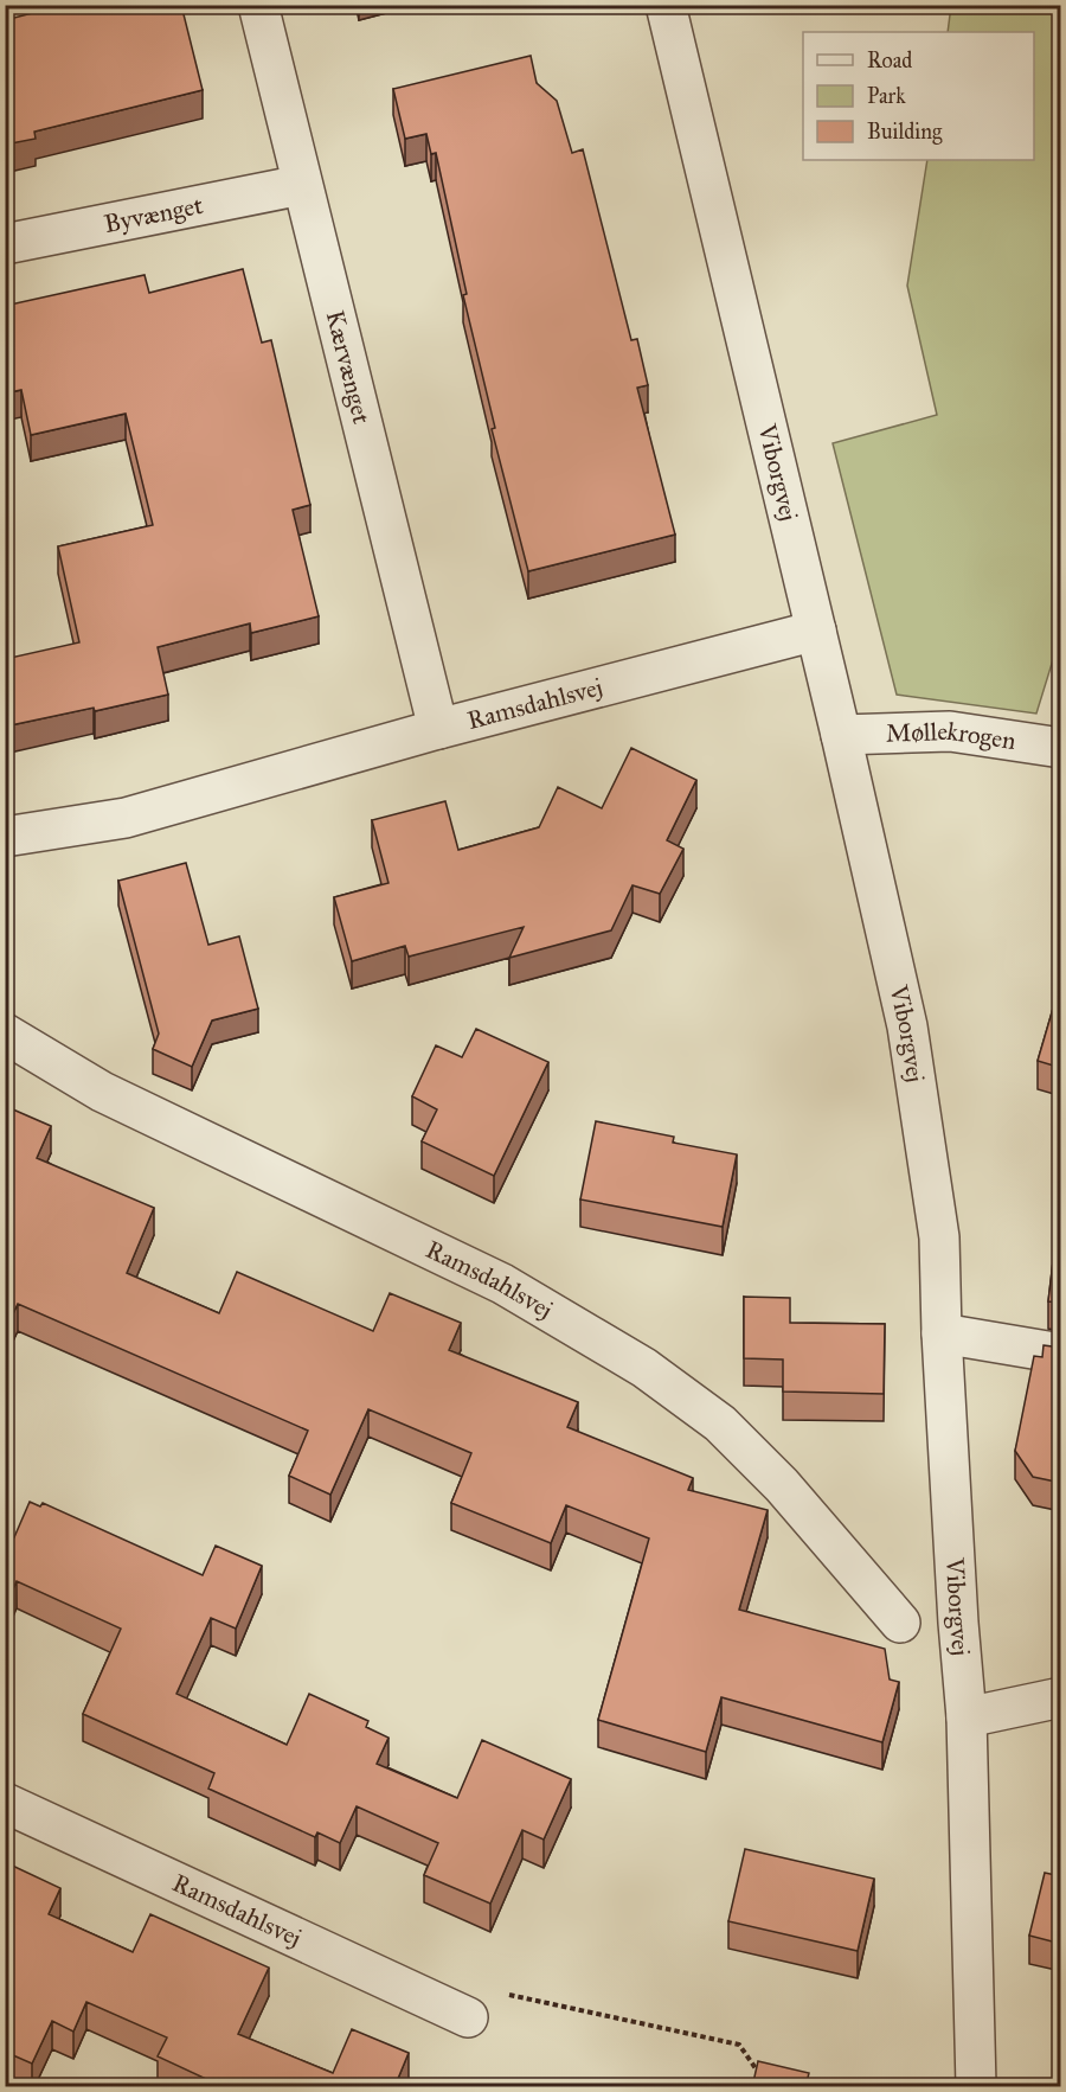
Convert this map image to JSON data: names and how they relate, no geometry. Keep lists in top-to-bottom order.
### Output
{
  "streets": {
    "street": [
      "Byvænget",
      "Kærvænget",
      "Viborgvej",
      "Ramsdahlsvej",
      "Møllekrogen"
    ]
  },
  "crossings": [
    ["Byvænget", "Kærvænget"],
    ["Kærvænget", "Ramsdahlsvej"],
    ["Viborgvej", "Ramsdahlsvej"],
    ["Viborgvej", "Møllekrogen"]
  ],
  "legend": ["Road", "Park", "Building"]
}
